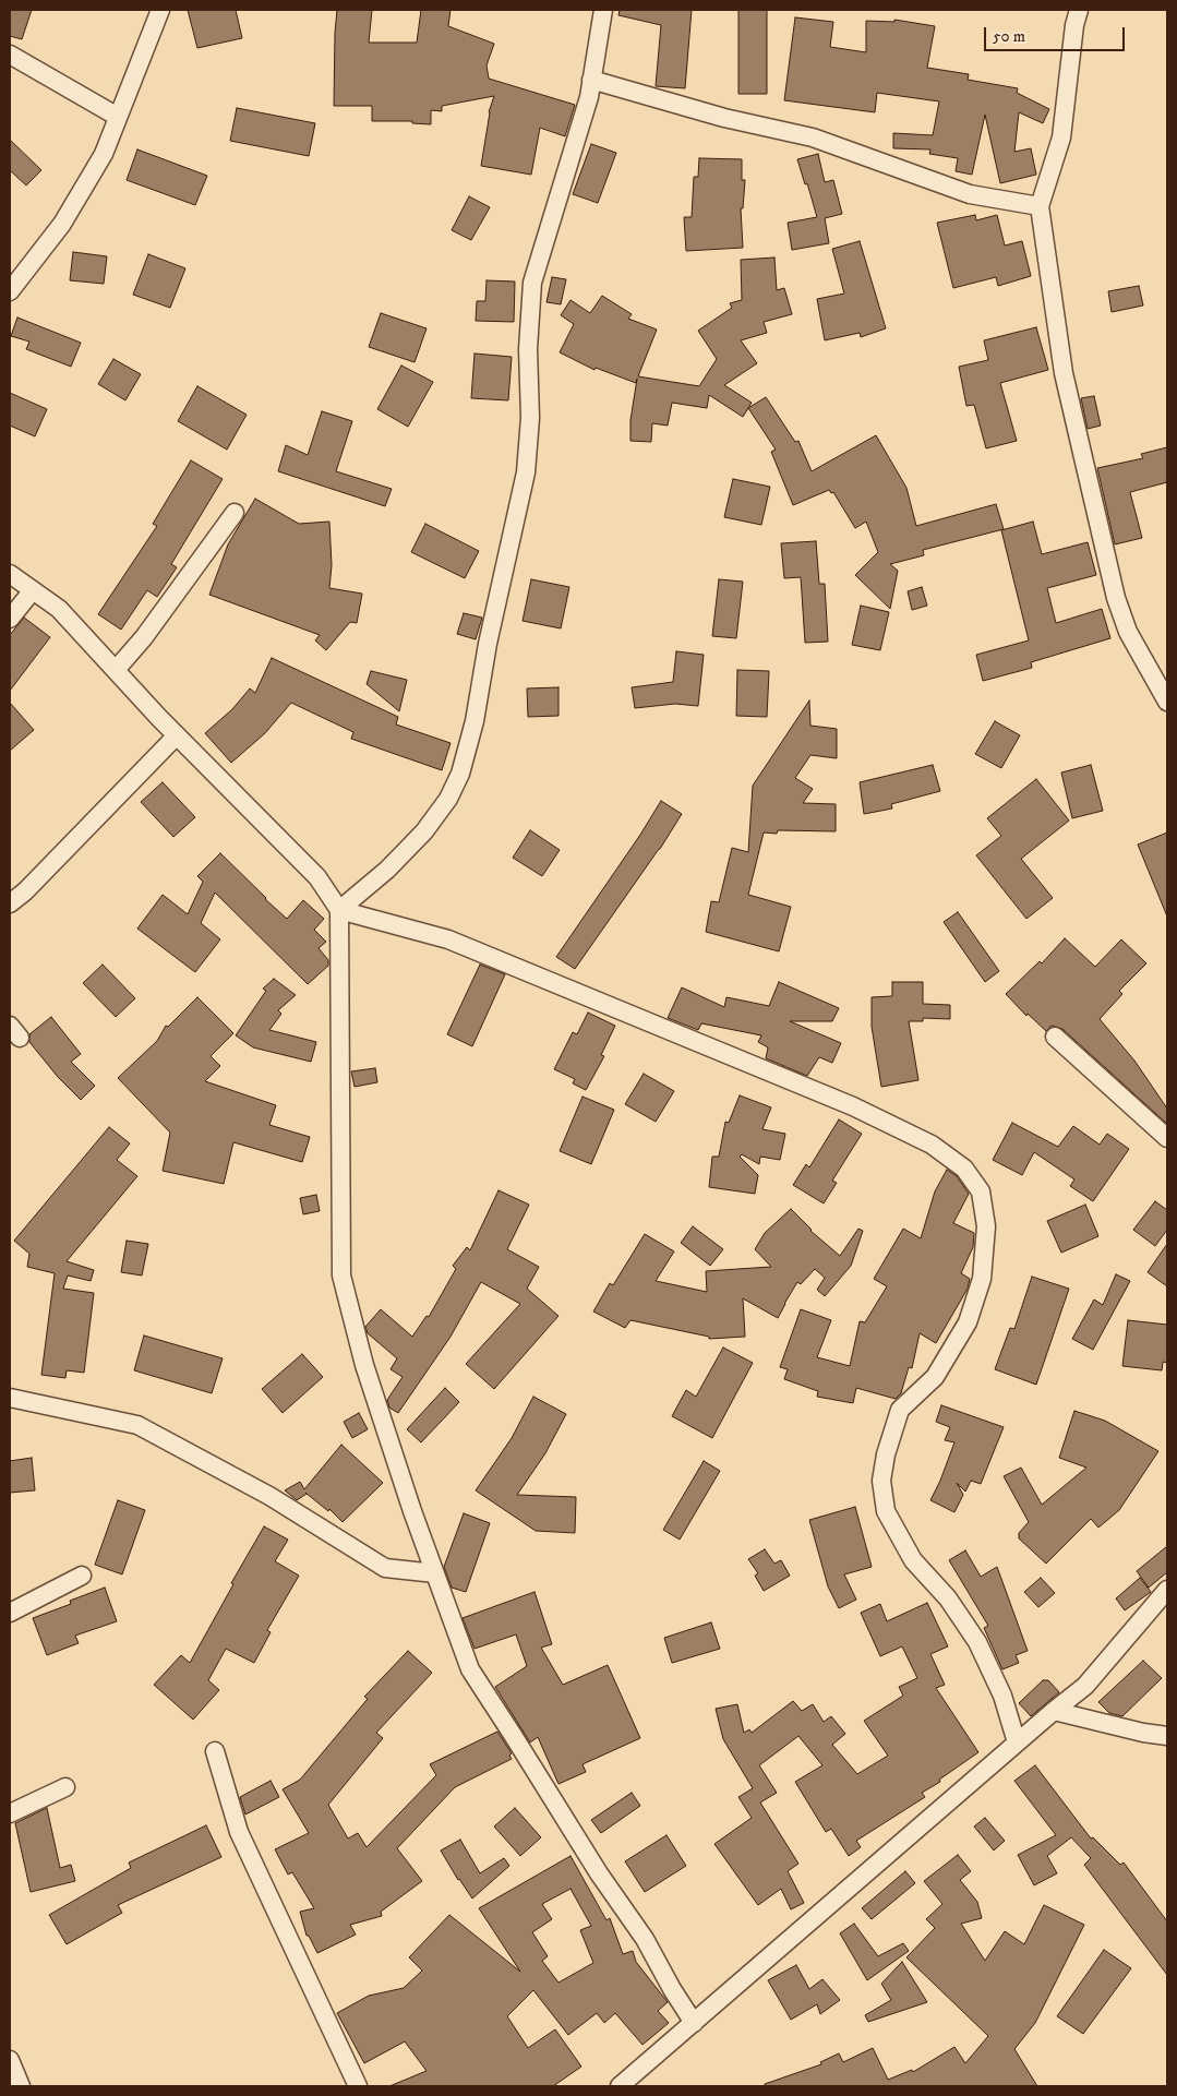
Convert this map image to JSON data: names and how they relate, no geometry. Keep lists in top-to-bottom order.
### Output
{
  "scale_bar": "50 m"
}
